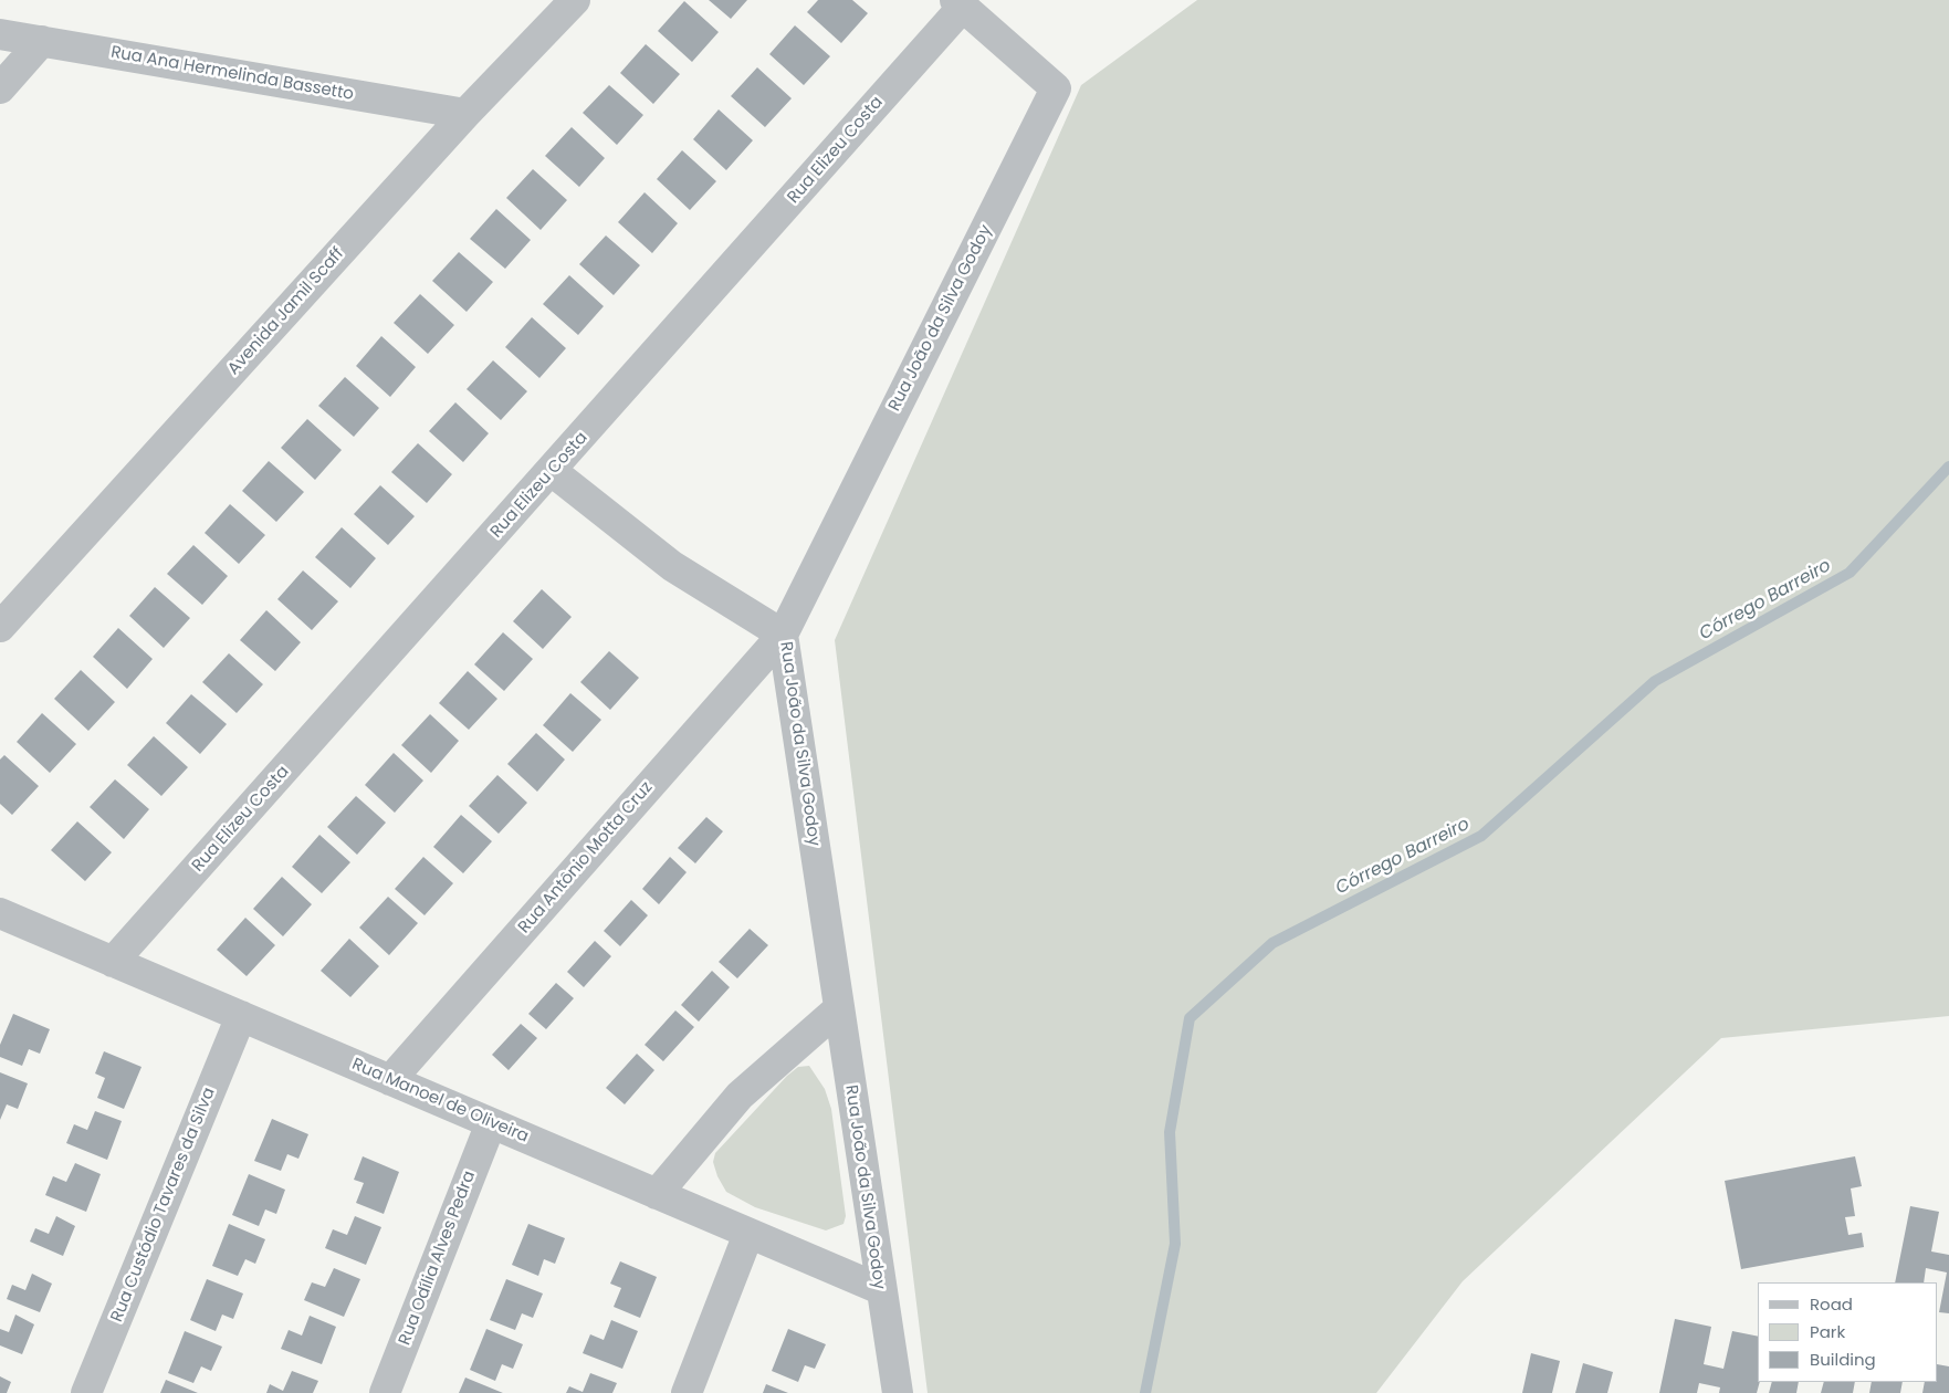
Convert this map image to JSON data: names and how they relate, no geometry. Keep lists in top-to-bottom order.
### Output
{
  "streets": {
    "street": [
      "Rua Ana Hermelinda Bassetto",
      "Rua Elizeu Costa",
      "Avenida Jamil Scaff",
      "Rua João da Silva Godoy",
      "Rua Antônio Motta Cruz",
      "Rua Manoel de Oliveira",
      "Rua Custódio Tavares da Silva",
      "Rua Odília Alves Pedra"
    ]
  },
  "crossings": [
    ["Rua Ana Hermelinda Bassetto", "Avenida Jamil Scaff"],
    ["Rua Elizeu Costa", "Rua João da Silva Godoy"],
    ["Rua Elizeu Costa", "Rua Manoel de Oliveira"],
    ["Rua João da Silva Godoy", "Rua Antônio Motta Cruz"],
    ["Rua João da Silva Godoy", "Rua Manoel de Oliveira"],
    ["Rua Antônio Motta Cruz", "Rua Manoel de Oliveira"],
    ["Rua Manoel de Oliveira", "Rua Custódio Tavares da Silva"],
    ["Rua Manoel de Oliveira", "Rua Odília Alves Pedra"]
  ],
  "water": ["Córrego Barreiro"],
  "legend": ["Road", "Park", "Building"]
}
